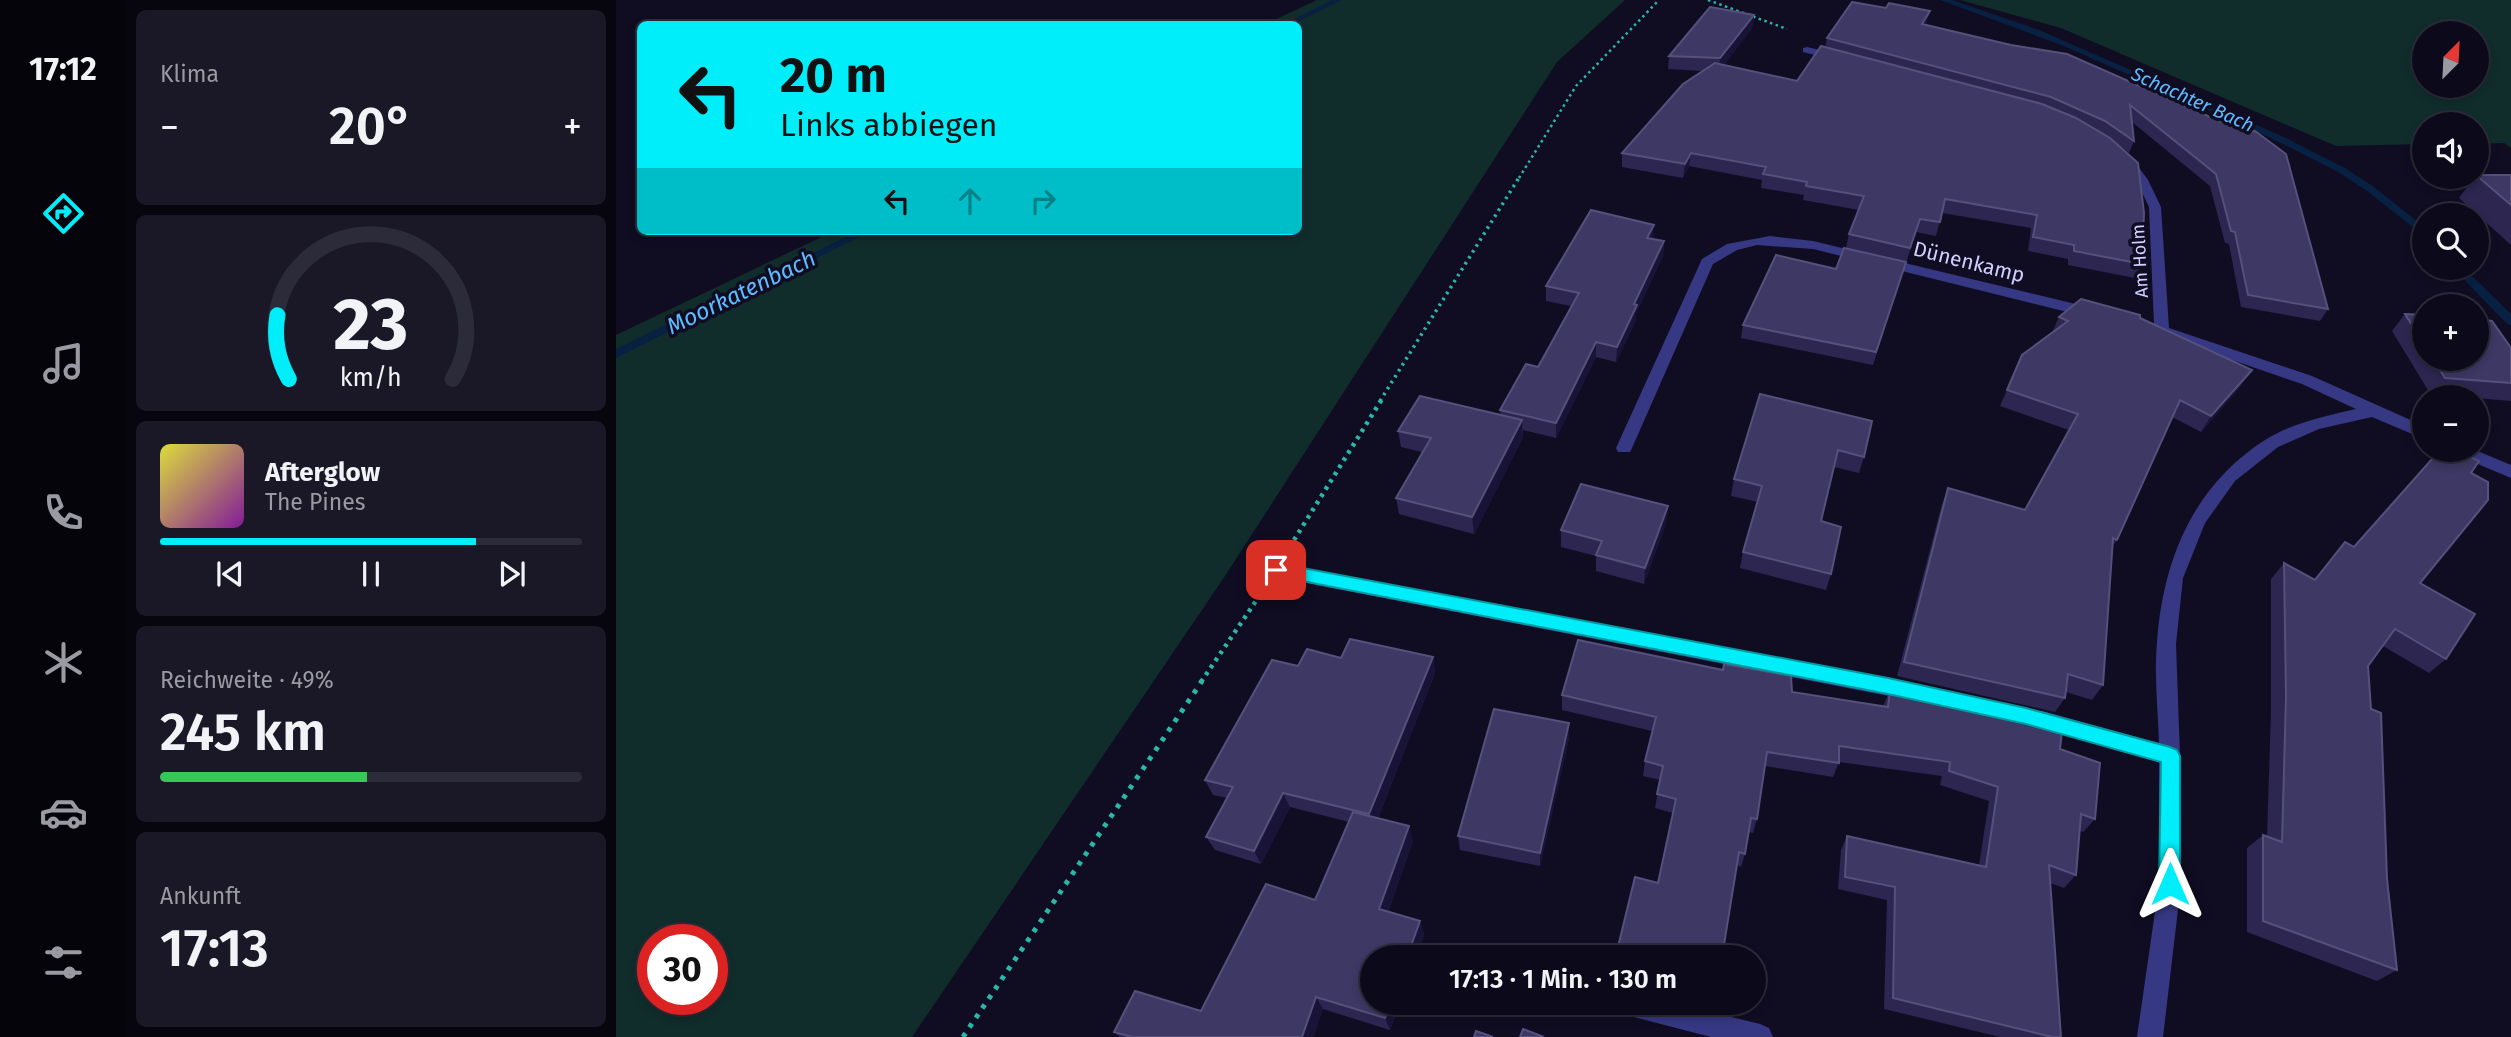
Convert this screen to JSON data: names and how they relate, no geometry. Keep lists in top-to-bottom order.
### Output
{
  "streets": {
    "street": ["Am Holm", "Dünenkamp"]
  },
  "water": ["Schachter Bach", "Moorkatenbach"],
  "north": "top right",
  "page": {
    "tabs": "17:12",
    "tile": [
      "Klima",
      ["Reichweite · 49%", "245 km"],
      ["Ankunft", "17:13"]
    ],
    "map_buttons": ["+", "−"],
    "turn": ["20 m", "Links abbiegen"],
    "heat": ["−", "20°", "+"],
    "song": ["Afterglow", "The Pines"],
    "limit": "30",
    "trip": "17:13 · 1 Min. · 130 m",
    "gauge": ["23", "km/h"]
  }
}
